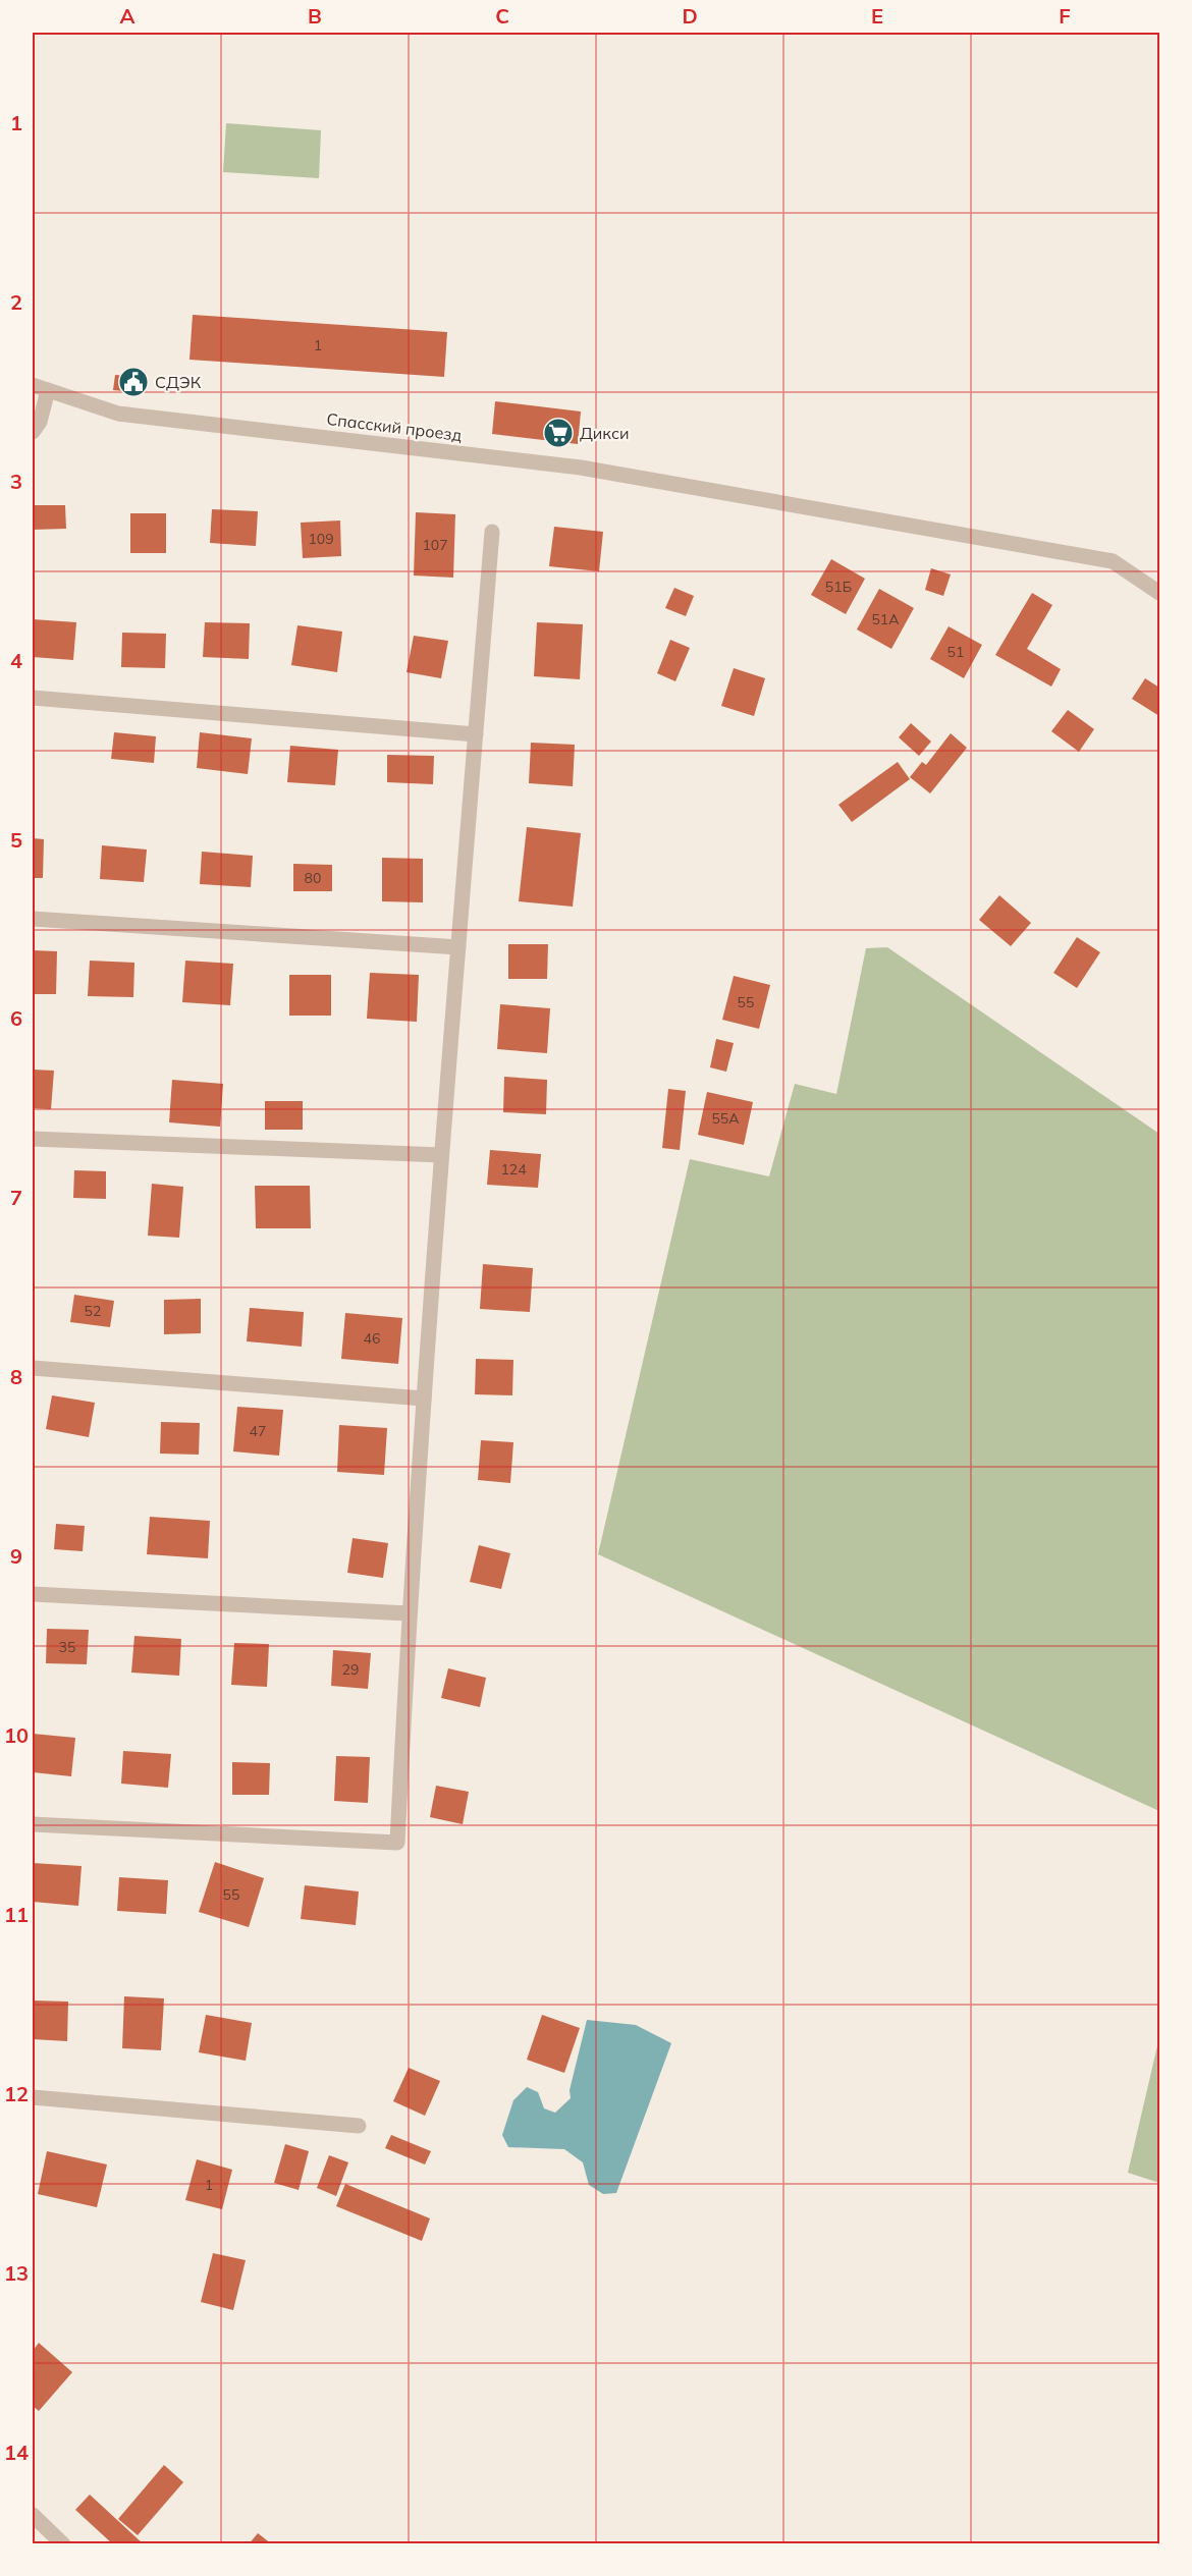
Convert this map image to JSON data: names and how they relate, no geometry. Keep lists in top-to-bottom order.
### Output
{
  "streets": {
    "street": ["Спасский проезд"]
  },
  "places": {
    "public building": ["СДЭК"],
    "supermarket": ["Дикси"]
  },
  "house_numbers": [
    "1",
    "109",
    "107",
    "51Б",
    "51А",
    "51",
    "80",
    "55",
    "55А",
    "124",
    "52",
    "46",
    "47",
    "35",
    "29",
    "55",
    "1"
  ],
  "grid": {
    "columns": [
      "A",
      "B",
      "C",
      "D",
      "E",
      "F"
    ],
    "rows": [
      "1",
      "2",
      "3",
      "4",
      "5",
      "6",
      "7",
      "8",
      "9",
      "10",
      "11",
      "12",
      "13",
      "14"
    ]
  }
}
